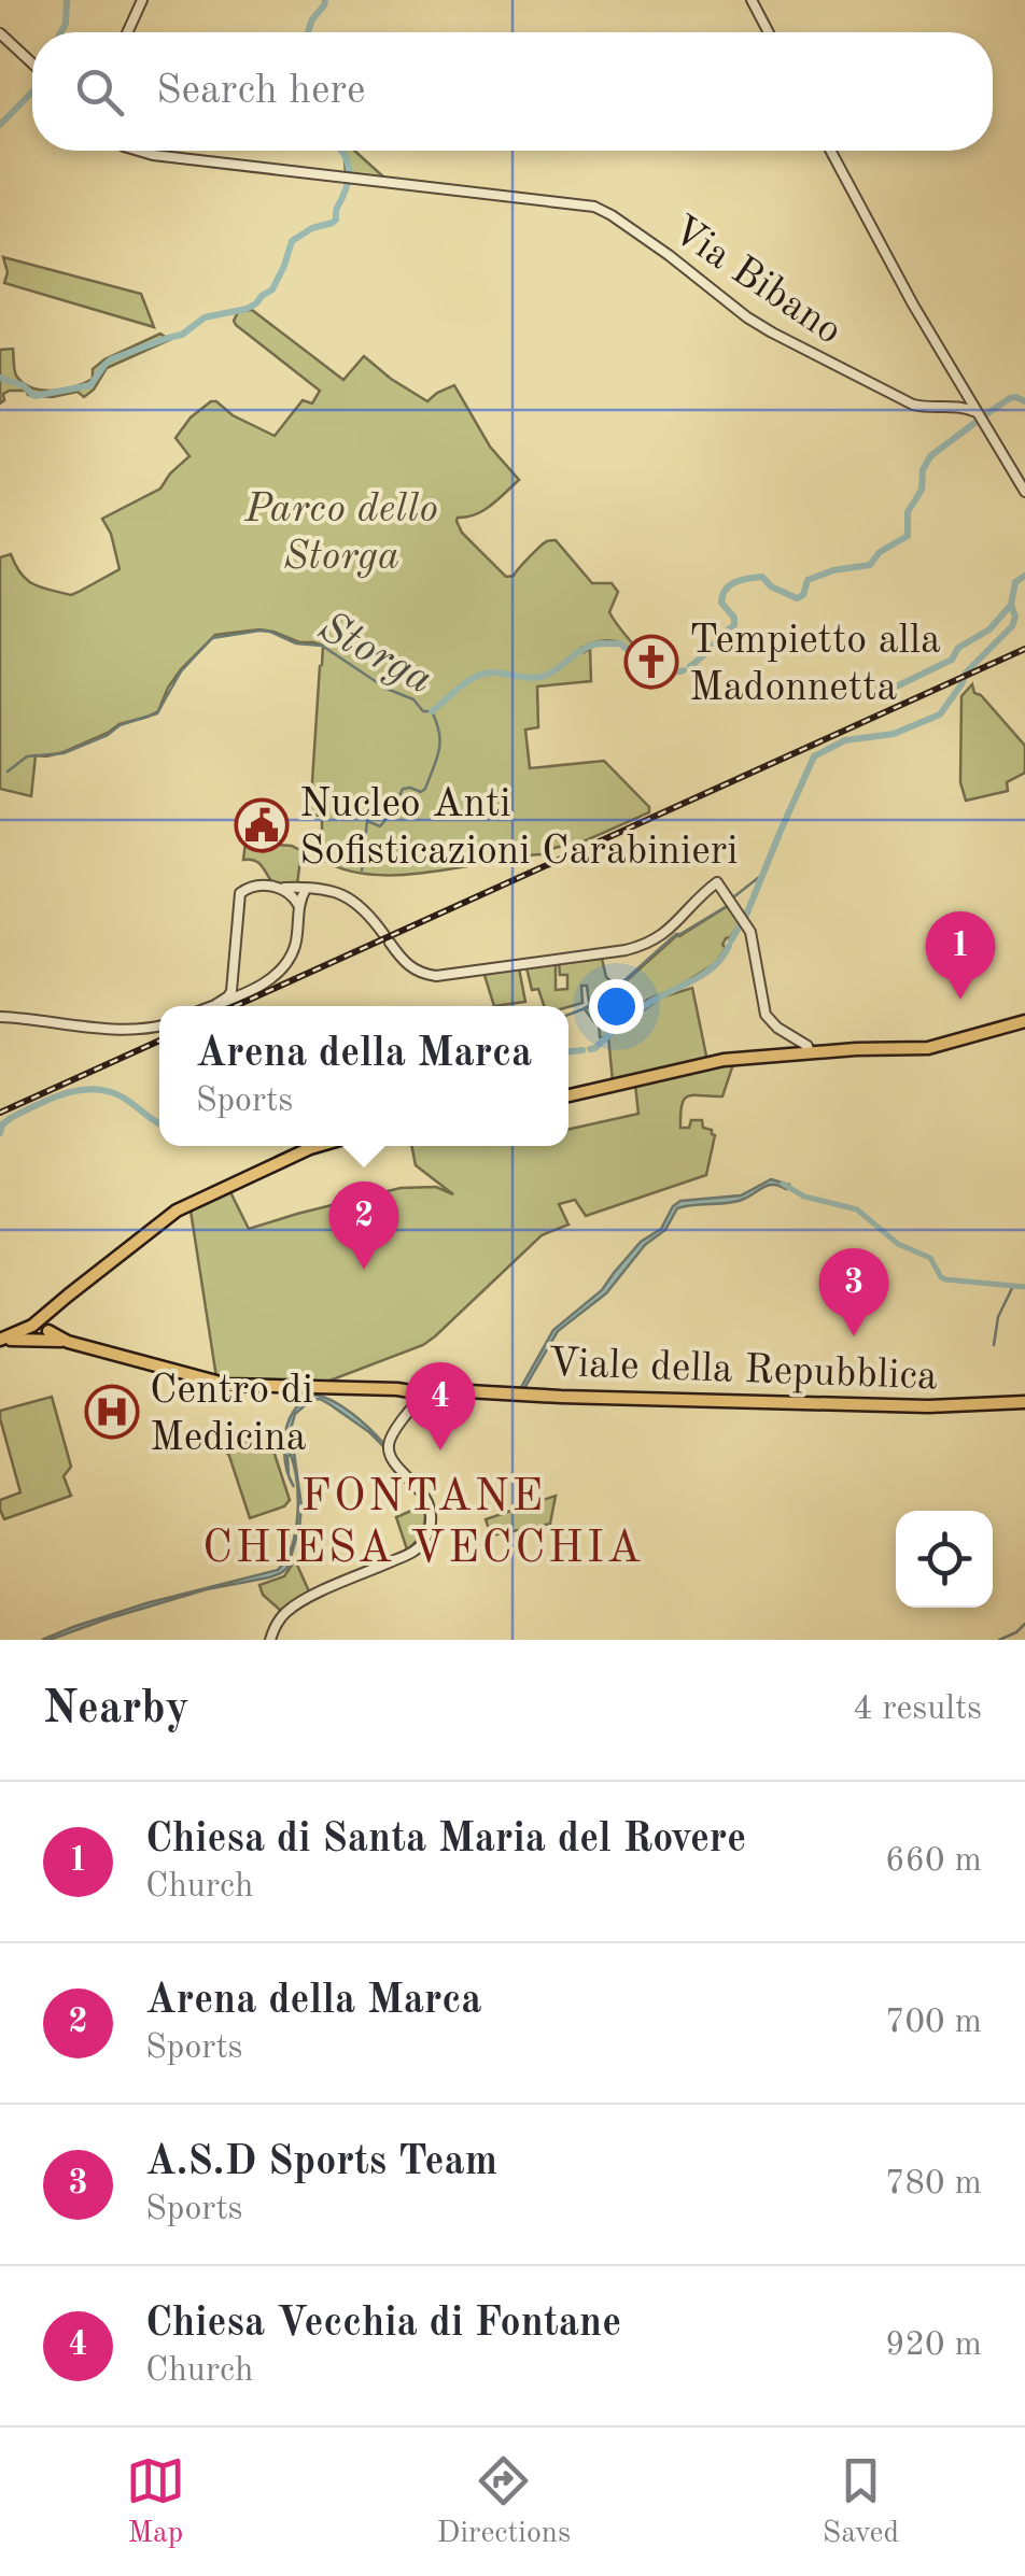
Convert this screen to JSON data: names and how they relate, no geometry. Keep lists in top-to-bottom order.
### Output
{
  "streets": {
    "main road": ["Viale della Repubblica"],
    "street": ["Via Bibano"]
  },
  "districts": ["FONTANE CHIESA VECCHIA"],
  "water": ["Storga"],
  "parks": ["Parco dello Storga"],
  "places": {
    "church": ["Tempietto alla Madonnetta"],
    "public building": ["Nucleo Anti Sofisticazioni Carabinieri"],
    "hospital": ["Centro di Medicina"]
  },
  "page": {
    "search": "Search here",
    "pins": [
      "1",
      "2",
      "3",
      "4"
    ],
    "popup": ["Arena della Marca", "Sports"],
    "heading": ["Nearby", "4 results"],
    "list": [
      {
        "mark": "1",
        "name": "Chiesa di Santa Maria del Rovere",
        "note": "Church",
        "value": "660 m"
      },
      {
        "mark": "2",
        "name": "Arena della Marca",
        "note": "Sports",
        "value": "700 m"
      },
      {
        "mark": "3",
        "name": "A.S.D Sports Team",
        "note": "Sports",
        "value": "780 m"
      },
      {
        "mark": "4",
        "name": "Chiesa Vecchia di Fontane",
        "note": "Church",
        "value": "920 m"
      }
    ],
    "nav": ["Map", "Directions", "Saved"]
  }
}
